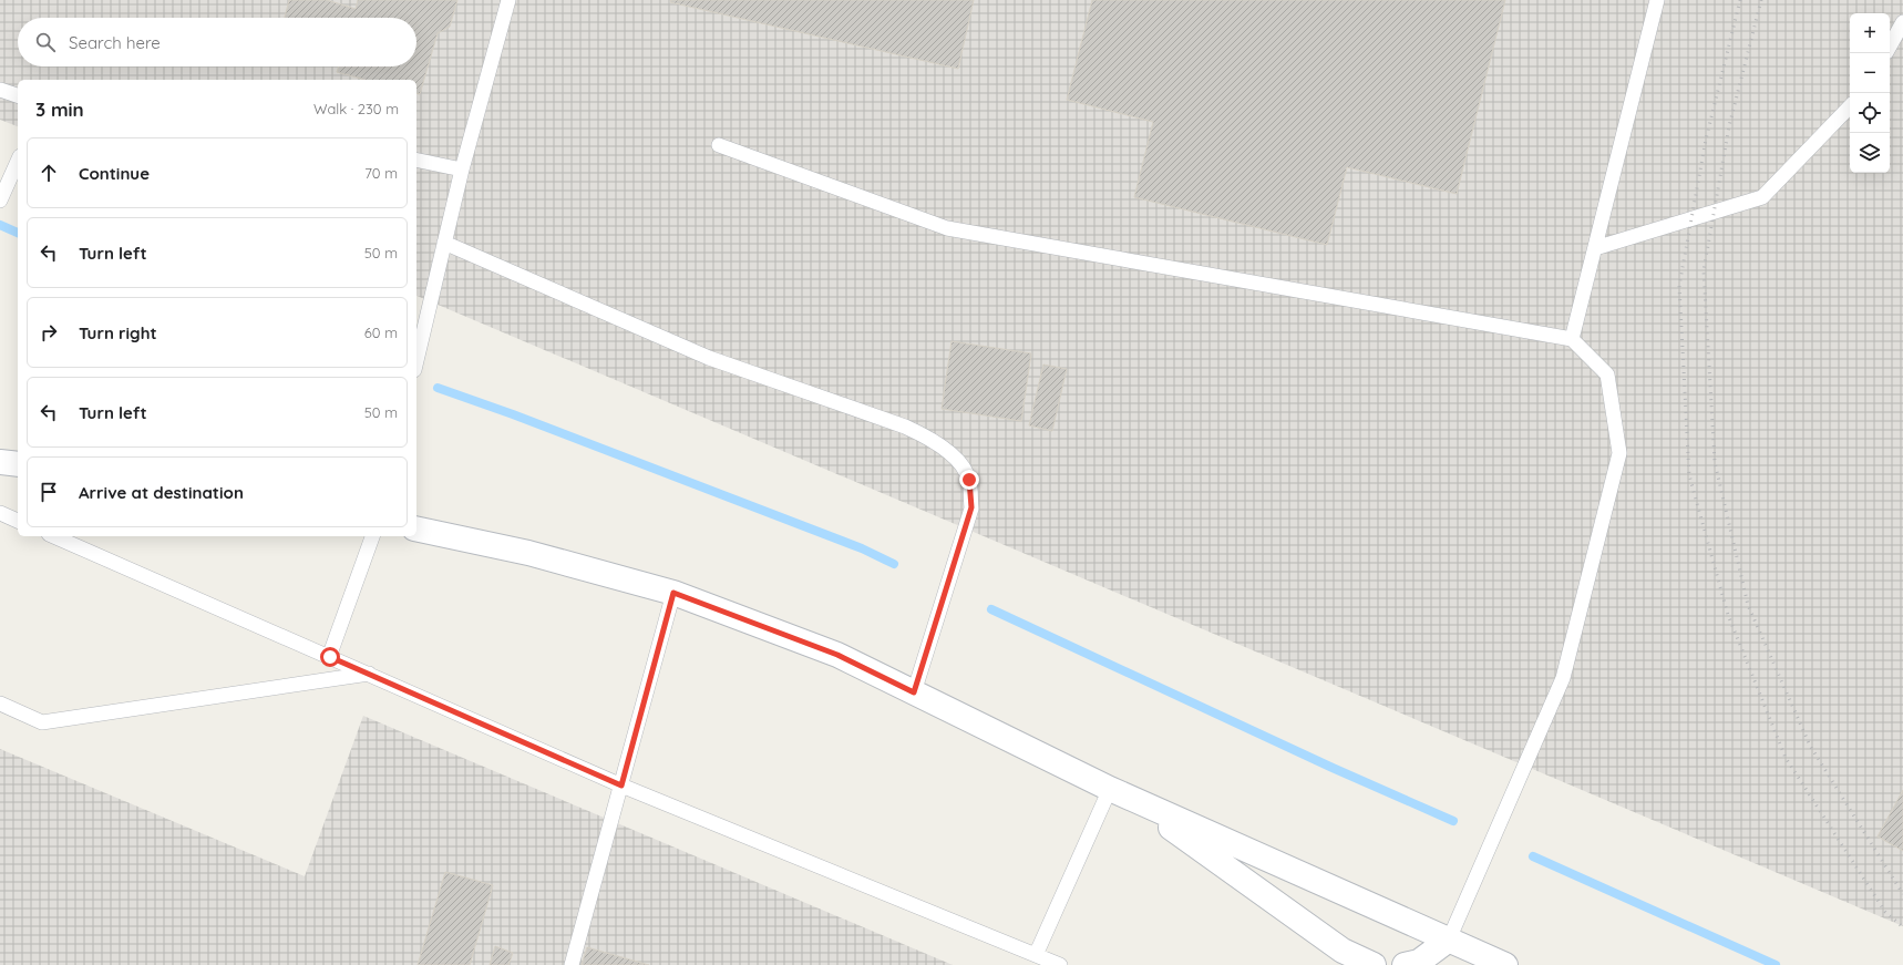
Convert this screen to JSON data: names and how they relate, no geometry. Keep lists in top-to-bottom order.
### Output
{
  "page": {
    "map_buttons": ["+", "−"],
    "search": "Search here",
    "heading": ["3 min", "Walk · 230 m"],
    "list": [
      ["Continue", "70 m"],
      ["Turn left", "50 m"],
      ["Turn right", "60 m"],
      ["Turn left", "50 m"],
      "Arrive at destination"
    ]
  }
}
